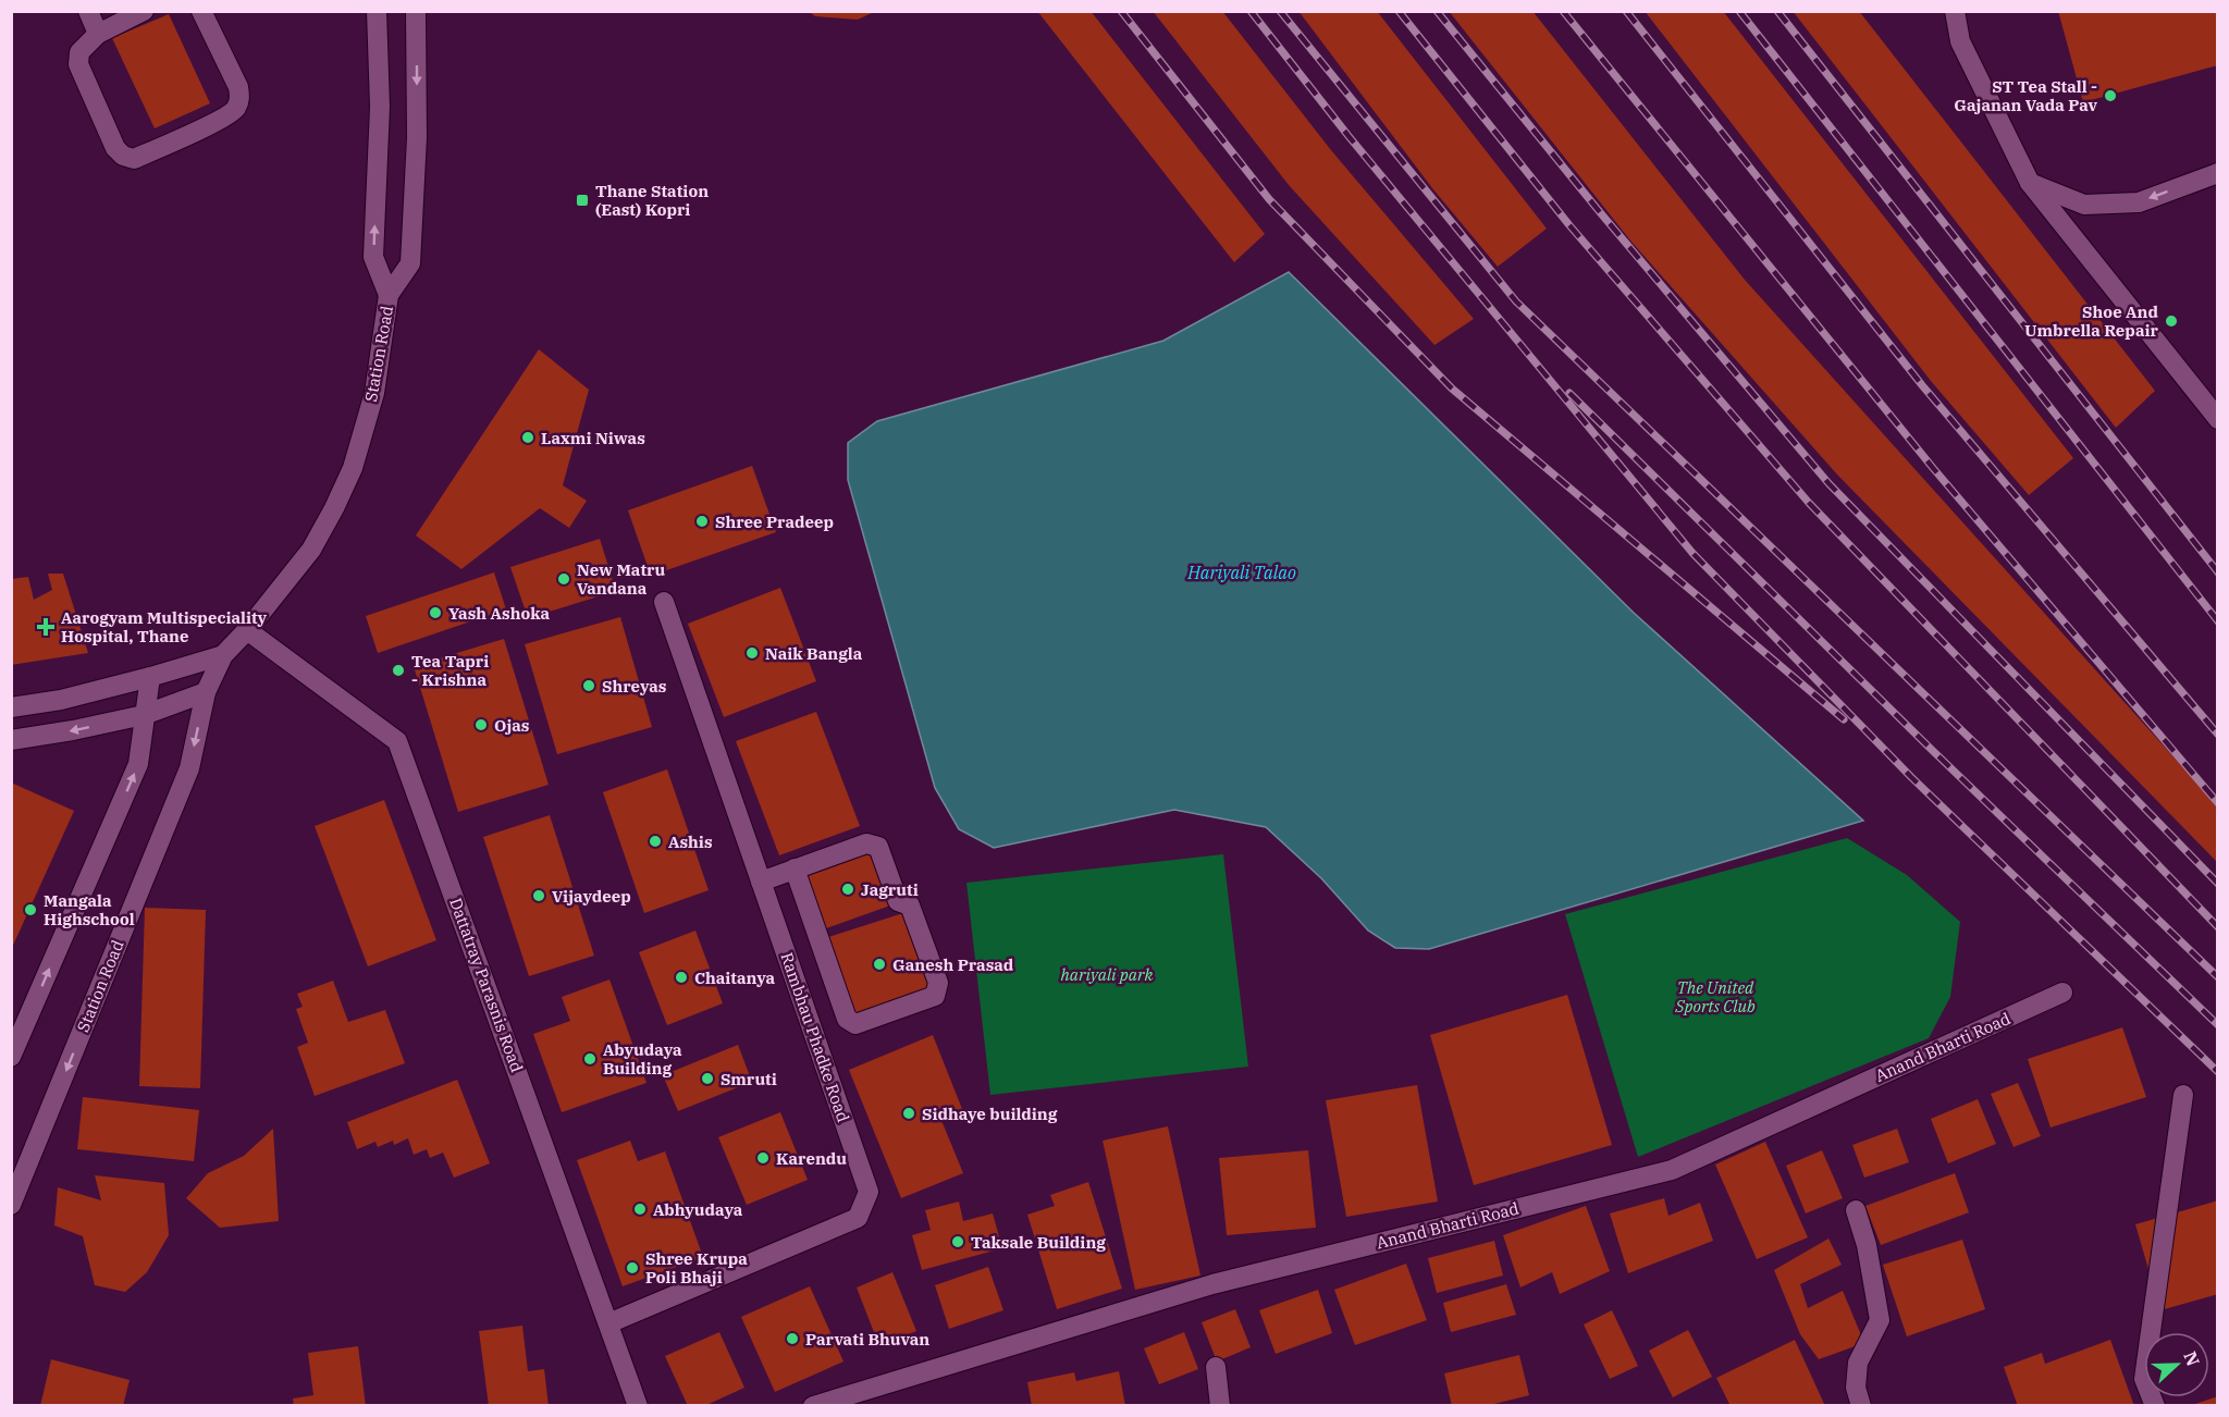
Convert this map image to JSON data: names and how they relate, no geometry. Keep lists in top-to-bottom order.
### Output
{
  "streets": {
    "street": [
      "Station Road",
      "Dattatray Parasnis Road",
      "Rambhau Phadke Road",
      "Anand Bharti Road"
    ]
  },
  "crossings": [
    ["Station Road", "Dattatray Parasnis Road"],
    ["Dattatray Parasnis Road", "Rambhau Phadke Road"]
  ],
  "water": ["Hariyali Talao"],
  "parks": ["hariyali park", "The United Sports Club"],
  "places": {
    "other": [
      "ST Tea Stall - Gajanan Vada Pav",
      "Shoe And Umbrella Repair",
      "Laxmi Niwas",
      "Shree Pradeep",
      "New Matru Vandana",
      "Yash Ashoka",
      "Naik Bangla",
      "Tea Tapri - Krishna",
      "Shreyas",
      "Ojas",
      "Ashis",
      "Jagruti",
      "Vijaydeep",
      "Mangala Highschool",
      "Ganesh Prasad",
      "Chaitanya",
      "Abyudaya Building",
      "Smruti",
      "Sidhaye building",
      "Karendu",
      "Abhyudaya",
      "Taksale Building",
      "Shree Krupa Poli Bhaji",
      "Parvati Bhuvan"
    ],
    "transit": ["Thane Station (East) Kopri"],
    "health": ["Aarogyam Multispeciality Hospital, Thane"]
  },
  "north": "right"
}
